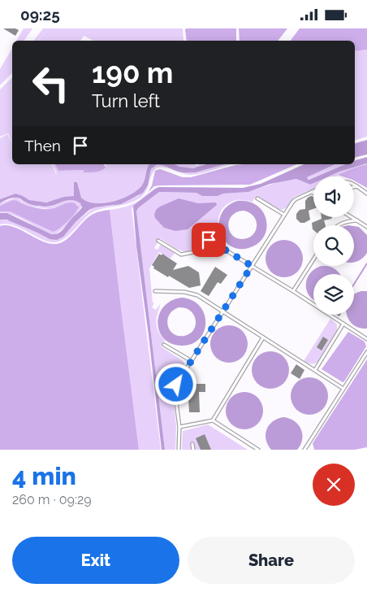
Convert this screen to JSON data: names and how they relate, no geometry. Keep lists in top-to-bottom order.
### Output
{
  "page": {
    "status": "09:25",
    "turn": ["190 m", "Turn left"],
    "then": "Then",
    "heading": ["4 min", "260 m · 09:29"],
    "buttons": ["Exit", "Share"]
  }
}
